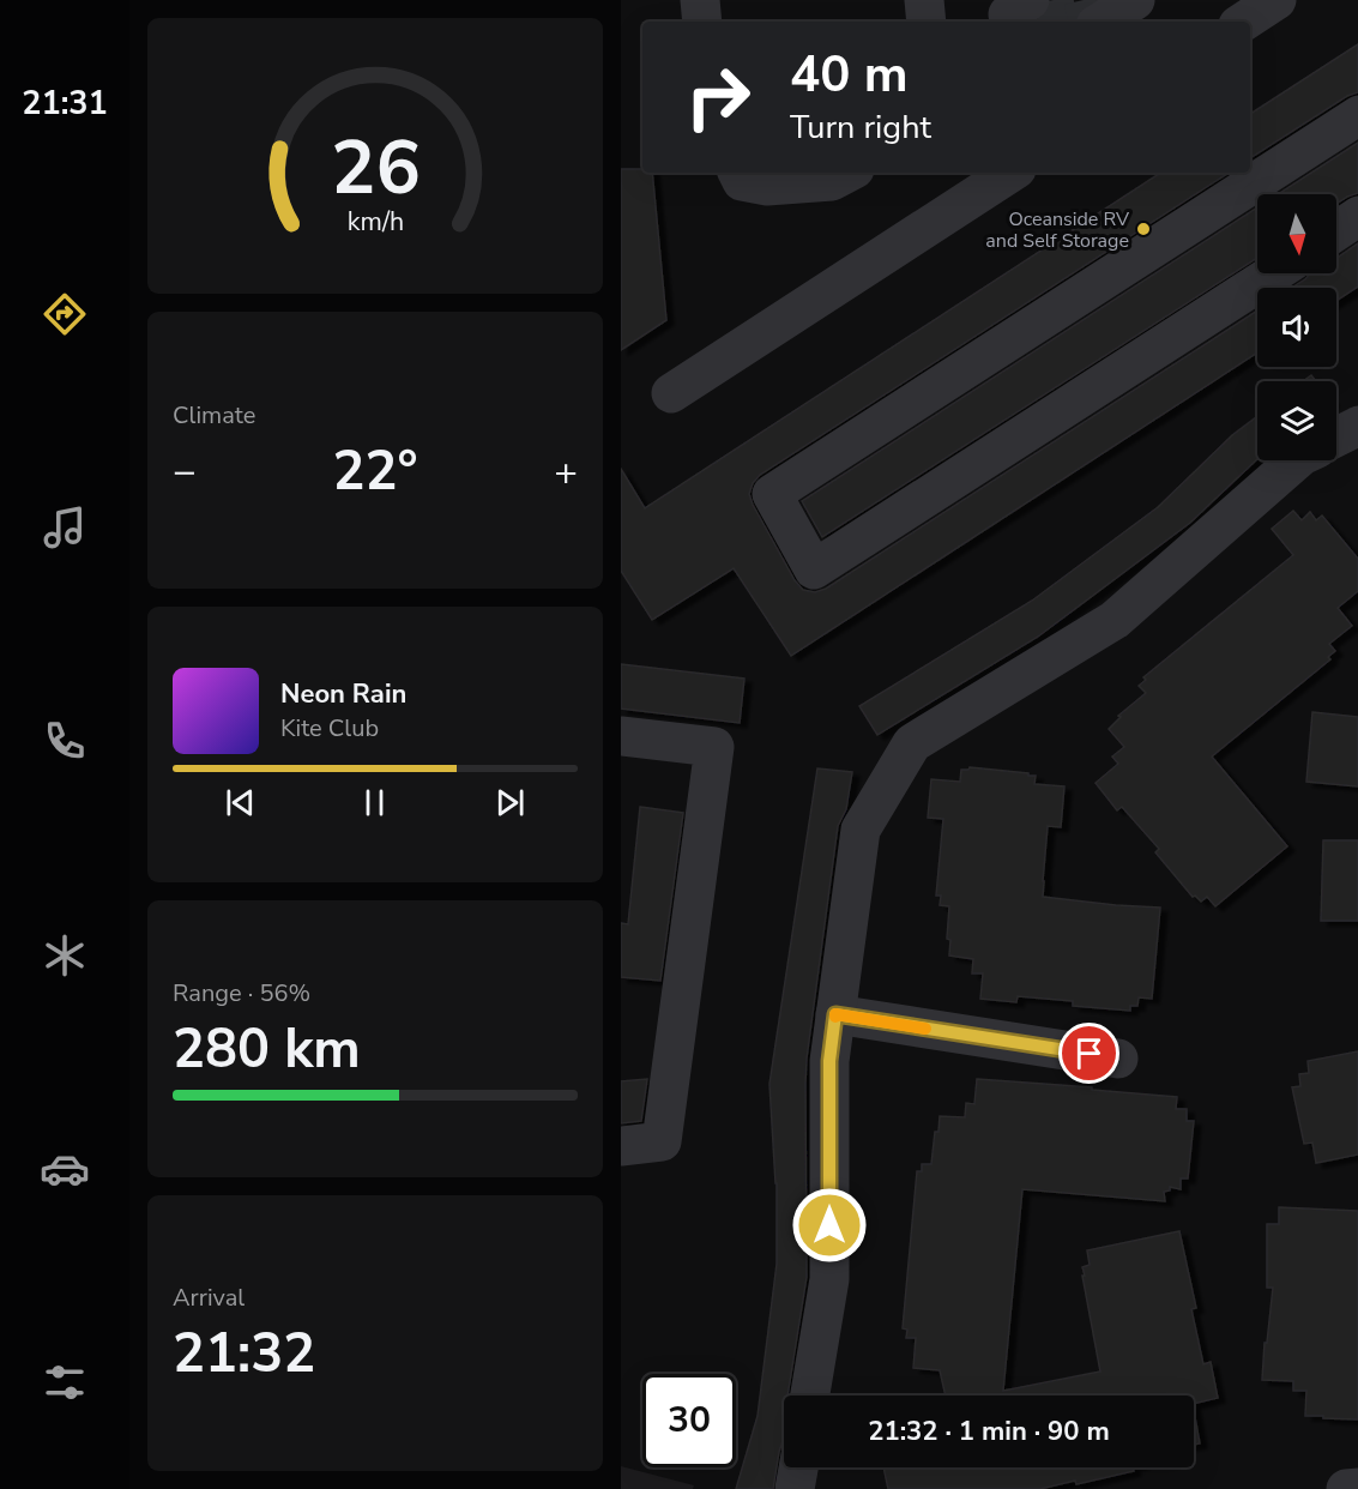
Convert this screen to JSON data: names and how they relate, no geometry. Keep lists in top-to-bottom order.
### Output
{
  "places": ["Oceanside RV and Self Storage"],
  "north": "bottom",
  "page": {
    "tabs": "21:31",
    "turn": ["40 m", "Turn right"],
    "tile": [
      "Climate",
      ["Range · 56%", "280 km"],
      ["Arrival", "21:32"]
    ],
    "heat": ["−", "22°", "+"],
    "song": ["Neon Rain", "Kite Club"],
    "limit": "30",
    "trip": "21:32 · 1 min · 90 m",
    "gauge": ["26", "km/h"]
  }
}
